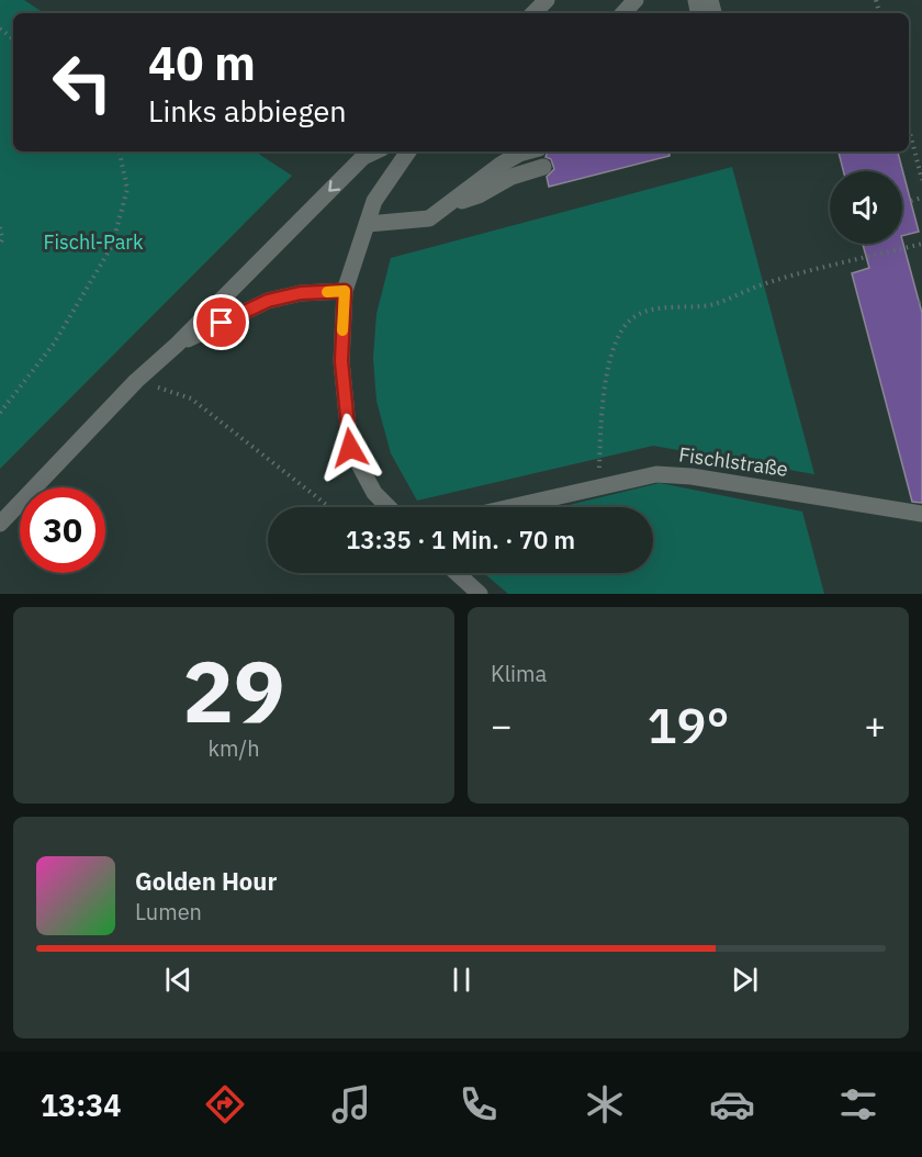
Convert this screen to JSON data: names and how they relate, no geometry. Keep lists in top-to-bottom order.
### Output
{
  "streets": {
    "street": ["Fischlstraße"]
  },
  "parks": ["Fischl-Park"],
  "page": {
    "turn": ["40 m", "Links abbiegen"],
    "limit": "30",
    "trip": "13:35 · 1 Min. · 70 m",
    "tile": [
      ["29", "km/h"],
      "Klima"
    ],
    "heat": ["−", "19°", "+"],
    "song": ["Golden Hour", "Lumen"],
    "tabs": "13:34"
  }
}
